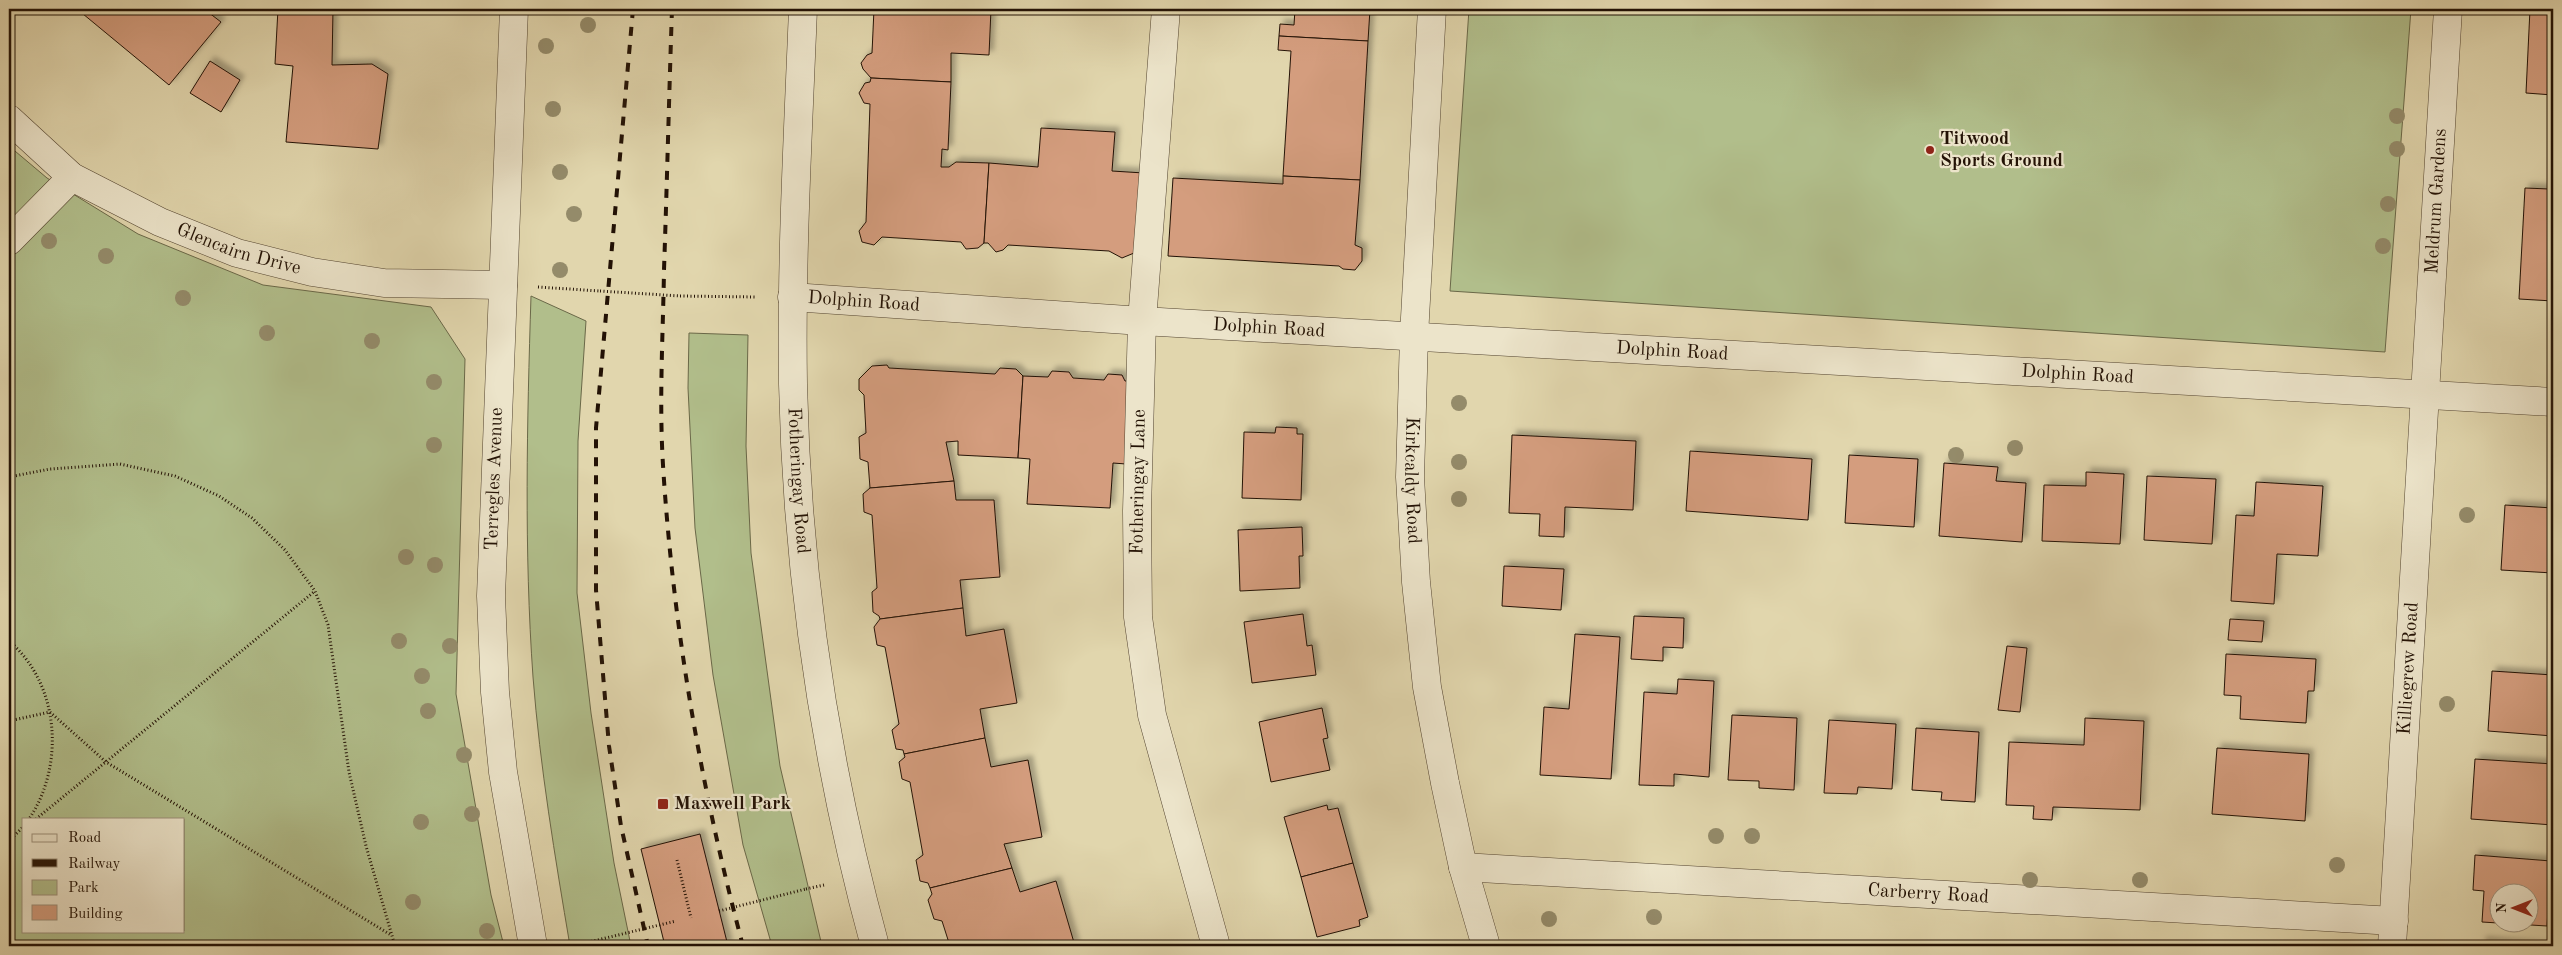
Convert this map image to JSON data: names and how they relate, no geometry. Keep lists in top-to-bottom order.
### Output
{
  "streets": {
    "street": [
      "Meldrum Gardens",
      "Glencairn Drive",
      "Dolphin Road",
      "Terregles Avenue",
      "Fotheringay Road",
      "Kirkcaldy Road",
      "Fotheringay Lane",
      "Killiegrew Road",
      "Carberry Road"
    ]
  },
  "crossings": [
    ["Meldrum Gardens", "Dolphin Road"],
    ["Meldrum Gardens", "Killiegrew Road"],
    ["Glencairn Drive", "Terregles Avenue"],
    ["Dolphin Road", "Fotheringay Road"],
    ["Dolphin Road", "Kirkcaldy Road"],
    ["Dolphin Road", "Fotheringay Lane"],
    ["Dolphin Road", "Killiegrew Road"],
    ["Kirkcaldy Road", "Carberry Road"],
    ["Killiegrew Road", "Carberry Road"]
  ],
  "places": {
    "other": ["Titwood Sports Ground"],
    "transit": ["Maxwell Park"]
  },
  "legend": [
    "Road",
    "Railway",
    "Park",
    "Building"
  ],
  "north": "left"
}
